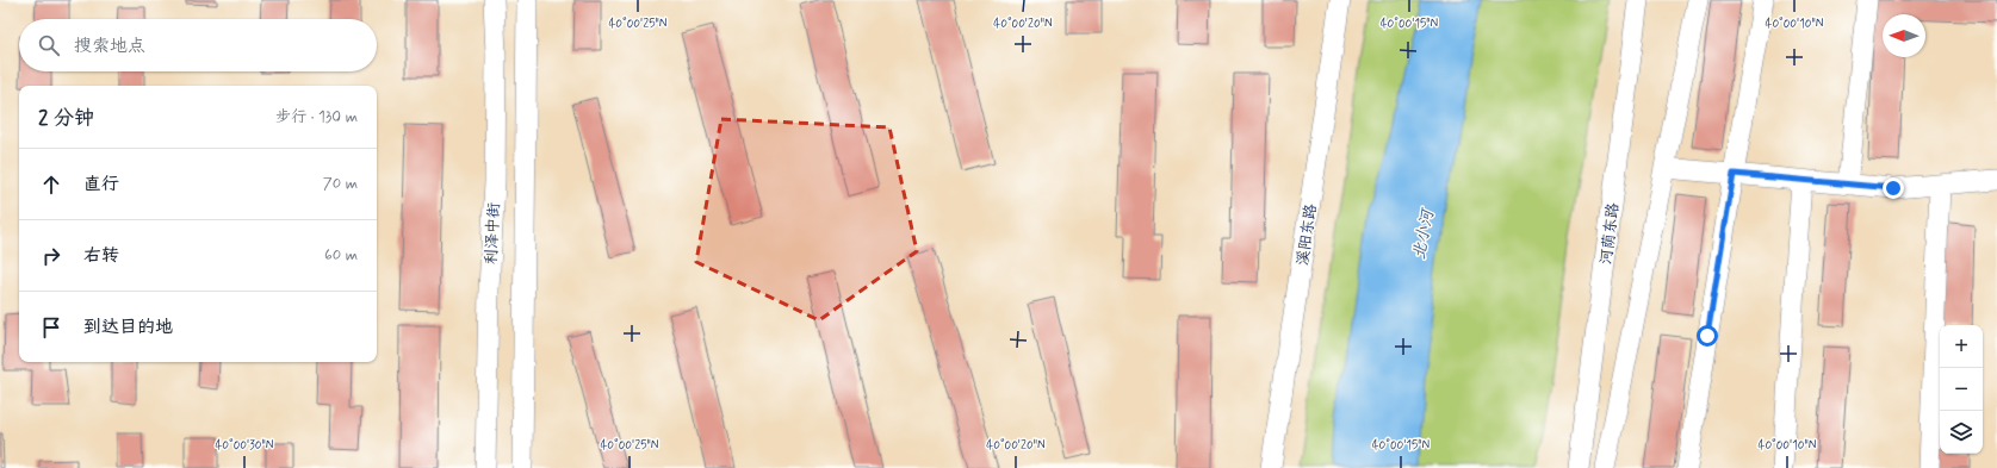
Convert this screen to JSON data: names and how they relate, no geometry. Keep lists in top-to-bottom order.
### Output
{
  "streets": {
    "street": ["利泽中街", "河荫东路", "溪阳东路"]
  },
  "water": ["北小河"],
  "north": "left",
  "page": {
    "search": "搜索地点",
    "heading": ["2 分钟", "步行 · 130 m"],
    "list": [
      ["直行", "70 m"],
      ["右转", "60 m"],
      "到达目的地"
    ],
    "map_buttons": ["+", "−"]
  },
  "coordinates": [
    "40°00'25\"N",
    "40°00'20\"N",
    "40°00'15\"N",
    "40°00'10\"N",
    "40°00'30\"N"
  ]
}
